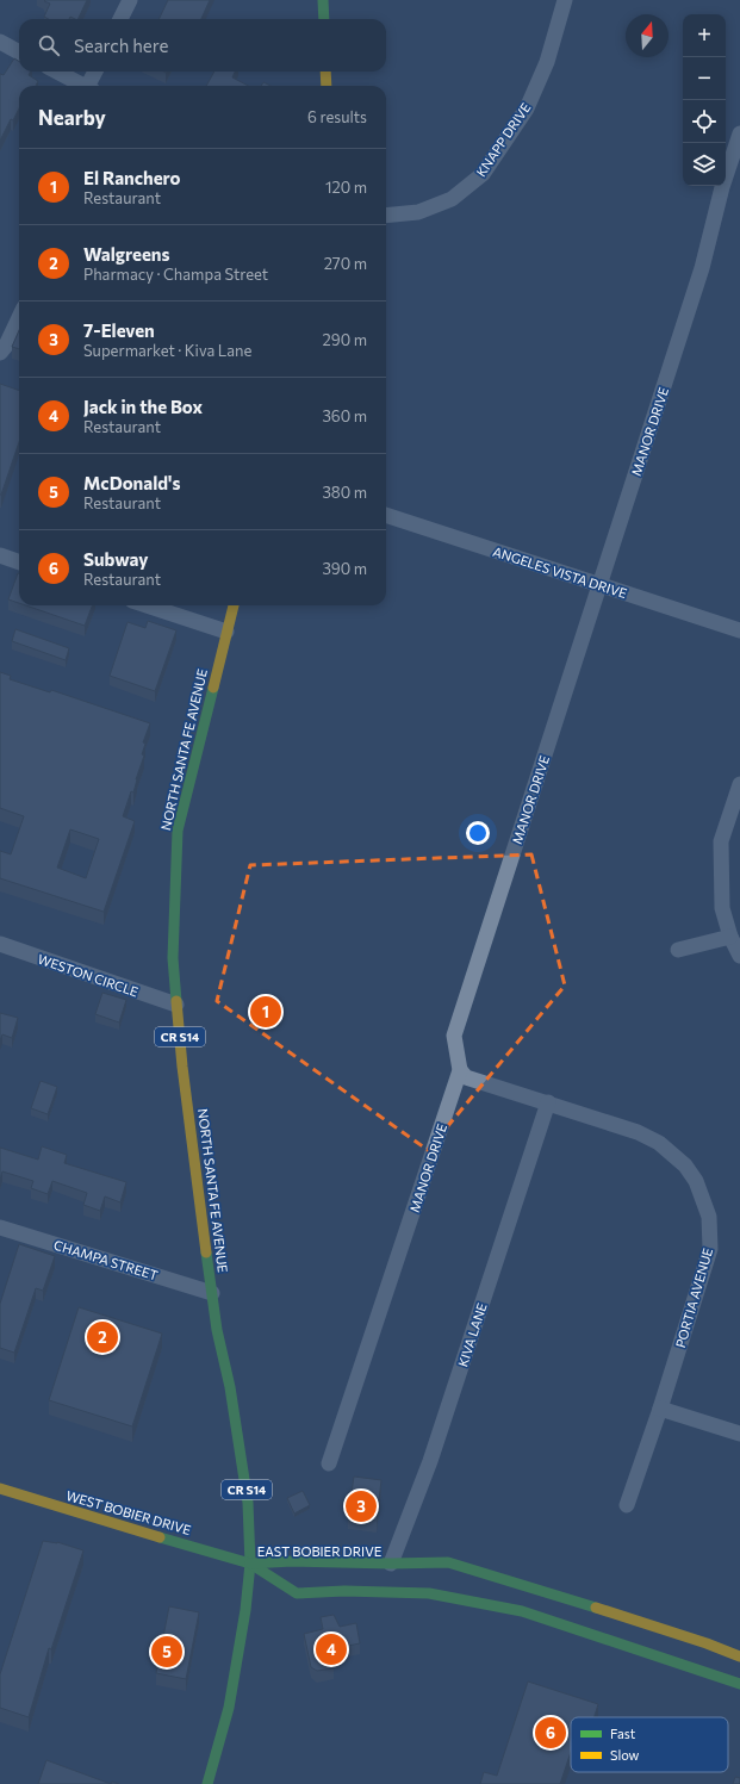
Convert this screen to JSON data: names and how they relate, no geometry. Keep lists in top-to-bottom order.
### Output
{
  "streets": {
    "main road": [
      "NORTH SANTA FE AVENUE",
      "CR S14",
      "WEST BOBIER DRIVE",
      "EAST BOBIER DRIVE"
    ],
    "street": [
      "KNAPP DRIVE",
      "MANOR DRIVE",
      "ANGELES VISTA DRIVE",
      "WESTON CIRCLE",
      "CHAMPA STREET",
      "PORTIA AVENUE",
      "KIVA LANE"
    ]
  },
  "crossings": [
    ["MANOR DRIVE", "ANGELES VISTA DRIVE"],
    ["MANOR DRIVE", "PORTIA AVENUE"],
    ["NORTH SANTA FE AVENUE", "WESTON CIRCLE"],
    ["NORTH SANTA FE AVENUE", "CHAMPA STREET"],
    ["NORTH SANTA FE AVENUE", "WEST BOBIER DRIVE"],
    ["NORTH SANTA FE AVENUE", "EAST BOBIER DRIVE"],
    ["PORTIA AVENUE", "KIVA LANE"],
    ["KIVA LANE", "EAST BOBIER DRIVE"],
    ["WEST BOBIER DRIVE", "EAST BOBIER DRIVE"]
  ],
  "legend": ["Fast", "Slow"],
  "north": "top",
  "page": {
    "map_buttons": ["+", "−"],
    "search": "Search here",
    "heading": ["Nearby", "6 results"],
    "list": [
      {
        "mark": "1",
        "name": "El Ranchero",
        "note": "Restaurant",
        "value": "120 m"
      },
      {
        "mark": "2",
        "name": "Walgreens",
        "note": "Pharmacy · Champa Street",
        "value": "270 m"
      },
      {
        "mark": "3",
        "name": "7-Eleven",
        "note": "Supermarket · Kiva Lane",
        "value": "290 m"
      },
      {
        "mark": "4",
        "name": "Jack in the Box",
        "note": "Restaurant",
        "value": "360 m"
      },
      {
        "mark": "5",
        "name": "McDonald's",
        "note": "Restaurant",
        "value": "380 m"
      },
      {
        "mark": "6",
        "name": "Subway",
        "note": "Restaurant",
        "value": "390 m"
      }
    ],
    "pins": [
      "1",
      "2",
      "3",
      "4",
      "5",
      "6"
    ]
  }
}
